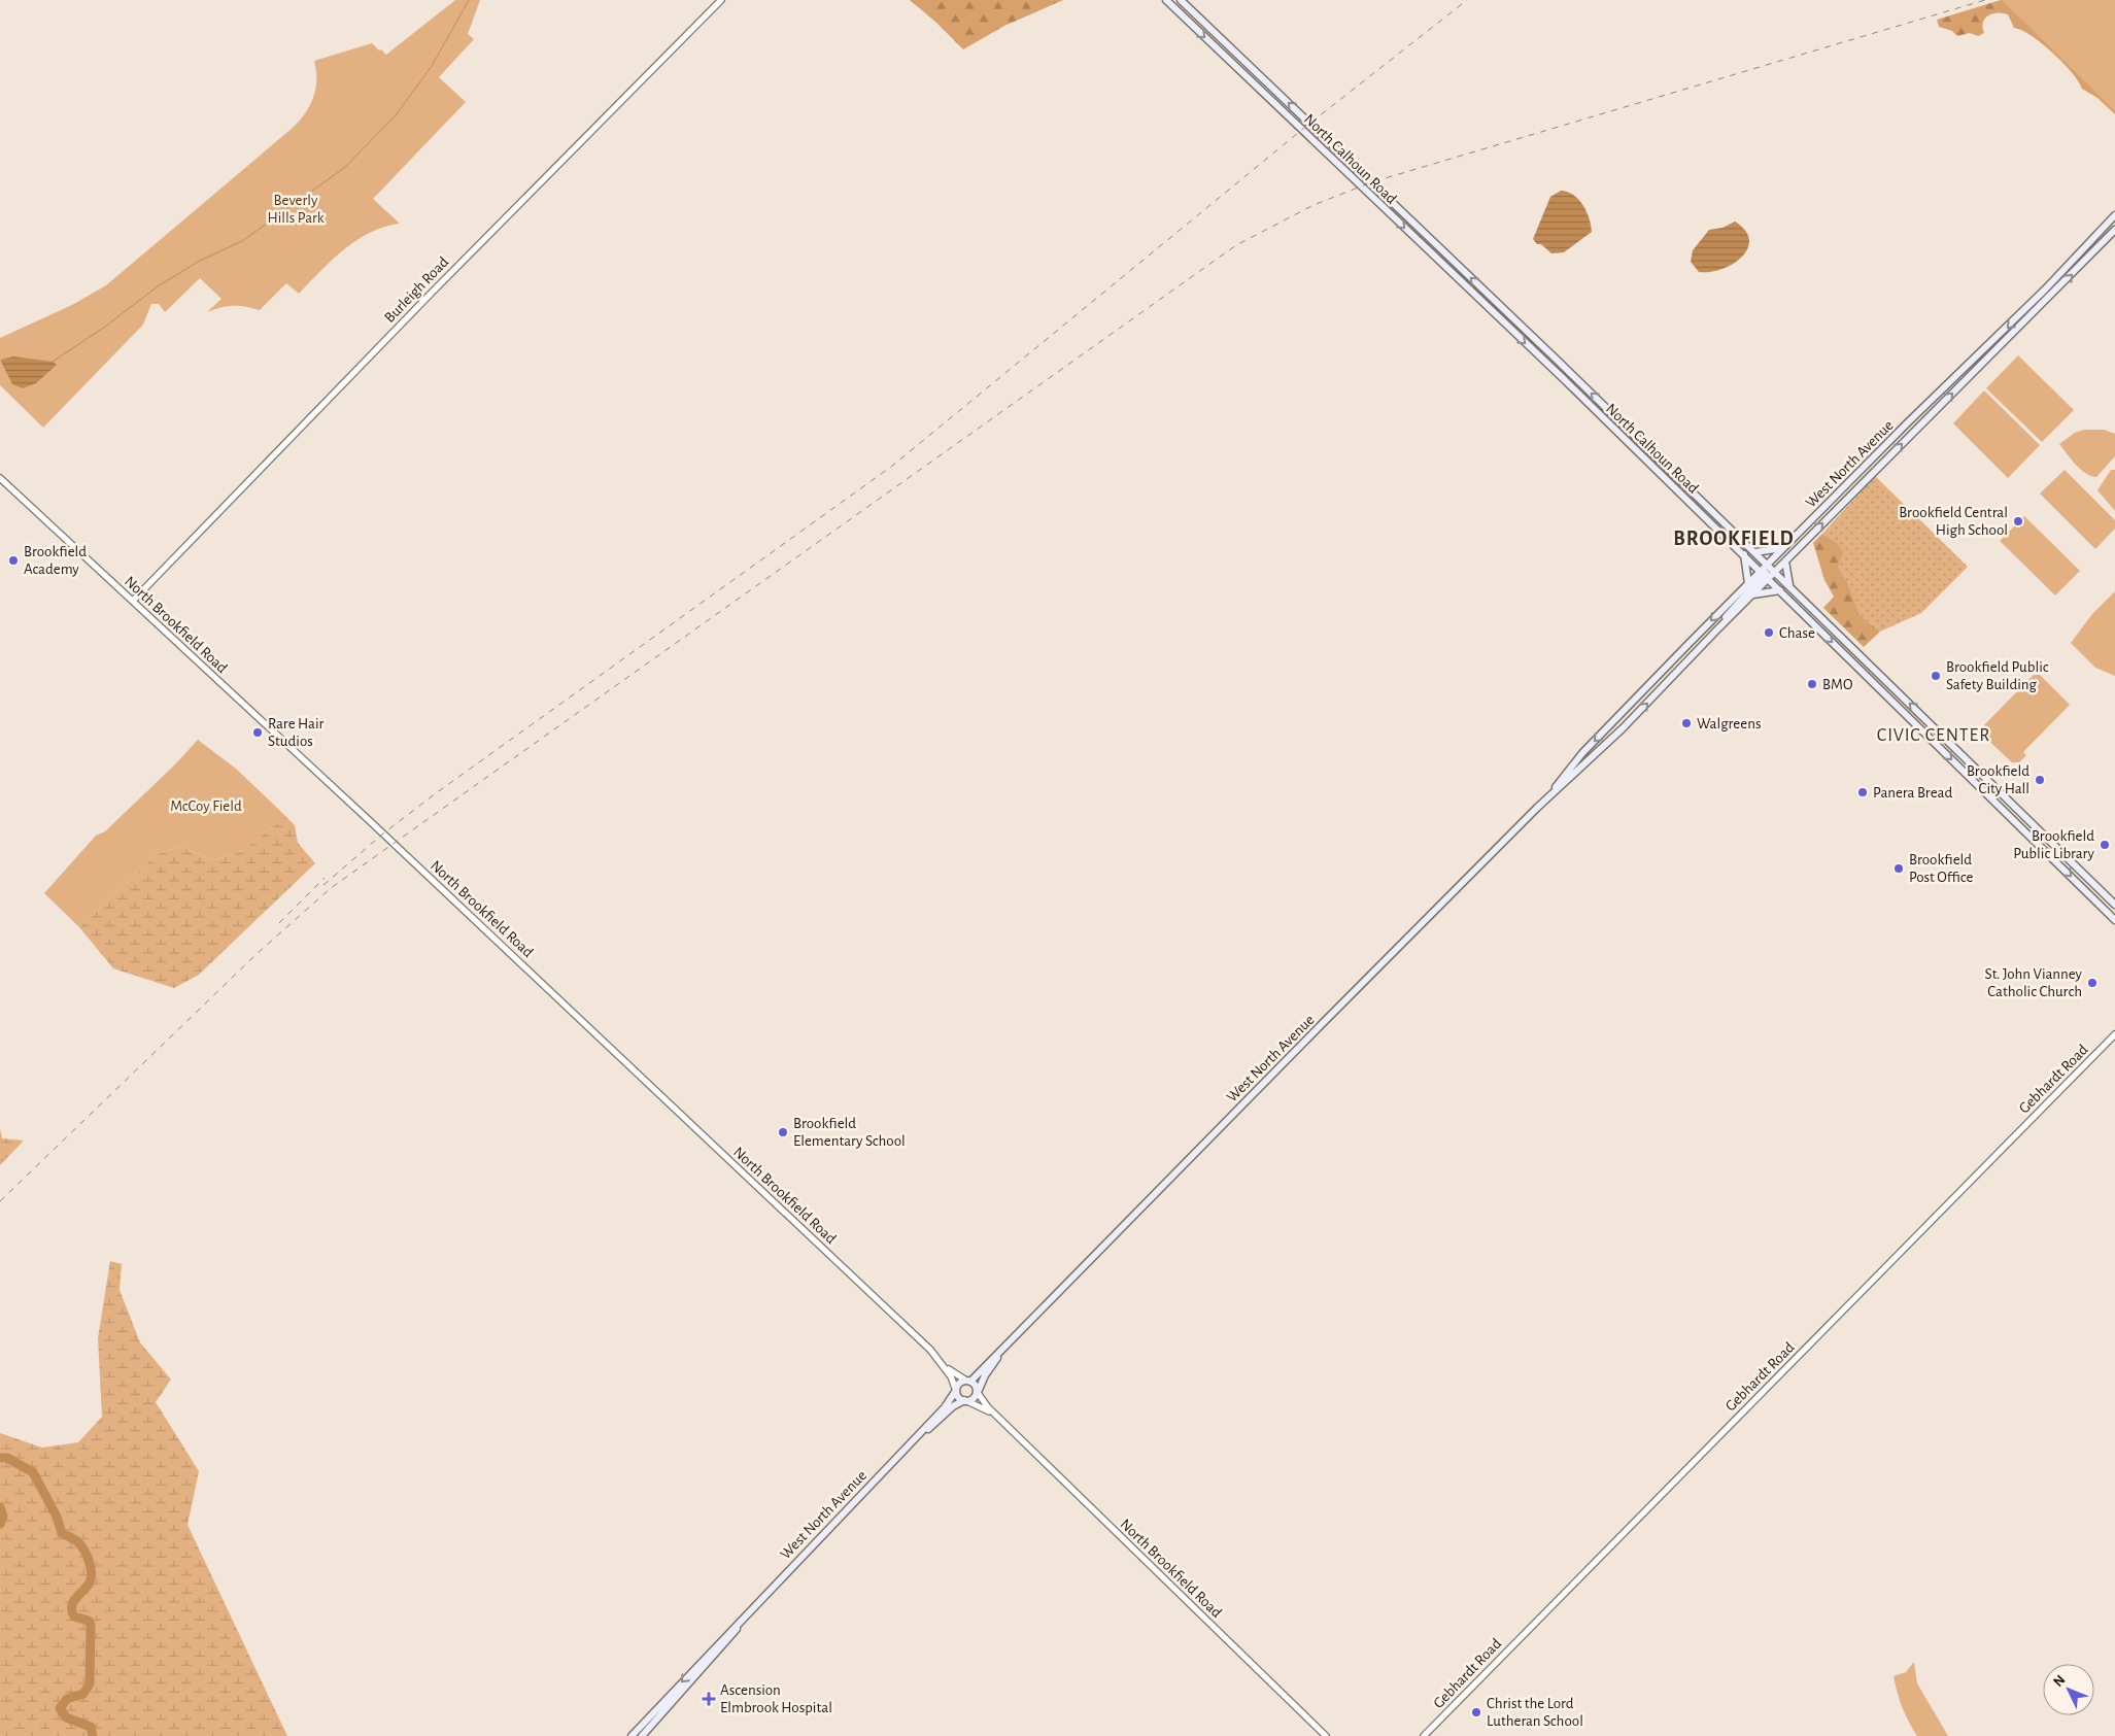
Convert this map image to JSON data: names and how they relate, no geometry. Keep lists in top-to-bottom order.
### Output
{
  "streets": {
    "main road": ["North Calhoun Road", "West North Avenue"],
    "street": ["Burleigh Road", "North Brookfield Road", "Gebhardt Road"]
  },
  "crossings": [
    ["North Calhoun Road", "West North Avenue"],
    ["Burleigh Road", "North Brookfield Road"],
    ["West North Avenue", "North Brookfield Road"]
  ],
  "districts": ["BROOKFIELD", "CIVIC CENTER"],
  "parks": ["Beverly Hills Park", "McCoy Field"],
  "places": {
    "other": [
      "Brookfield Central High School",
      "Brookfield Academy",
      "Chase",
      "Brookfield Public Safety Building",
      "BMO",
      "Walgreens",
      "Rare Hair Studios",
      "Brookfield City Hall",
      "Panera Bread",
      "Brookfield Public Library",
      "Brookfield Post Office",
      "St. John Vianney Catholic Church",
      "Brookfield Elementary School",
      "Christ the Lord Lutheran School"
    ],
    "health": ["Ascension Elmbrook Hospital"]
  },
  "north": "top left"
}
